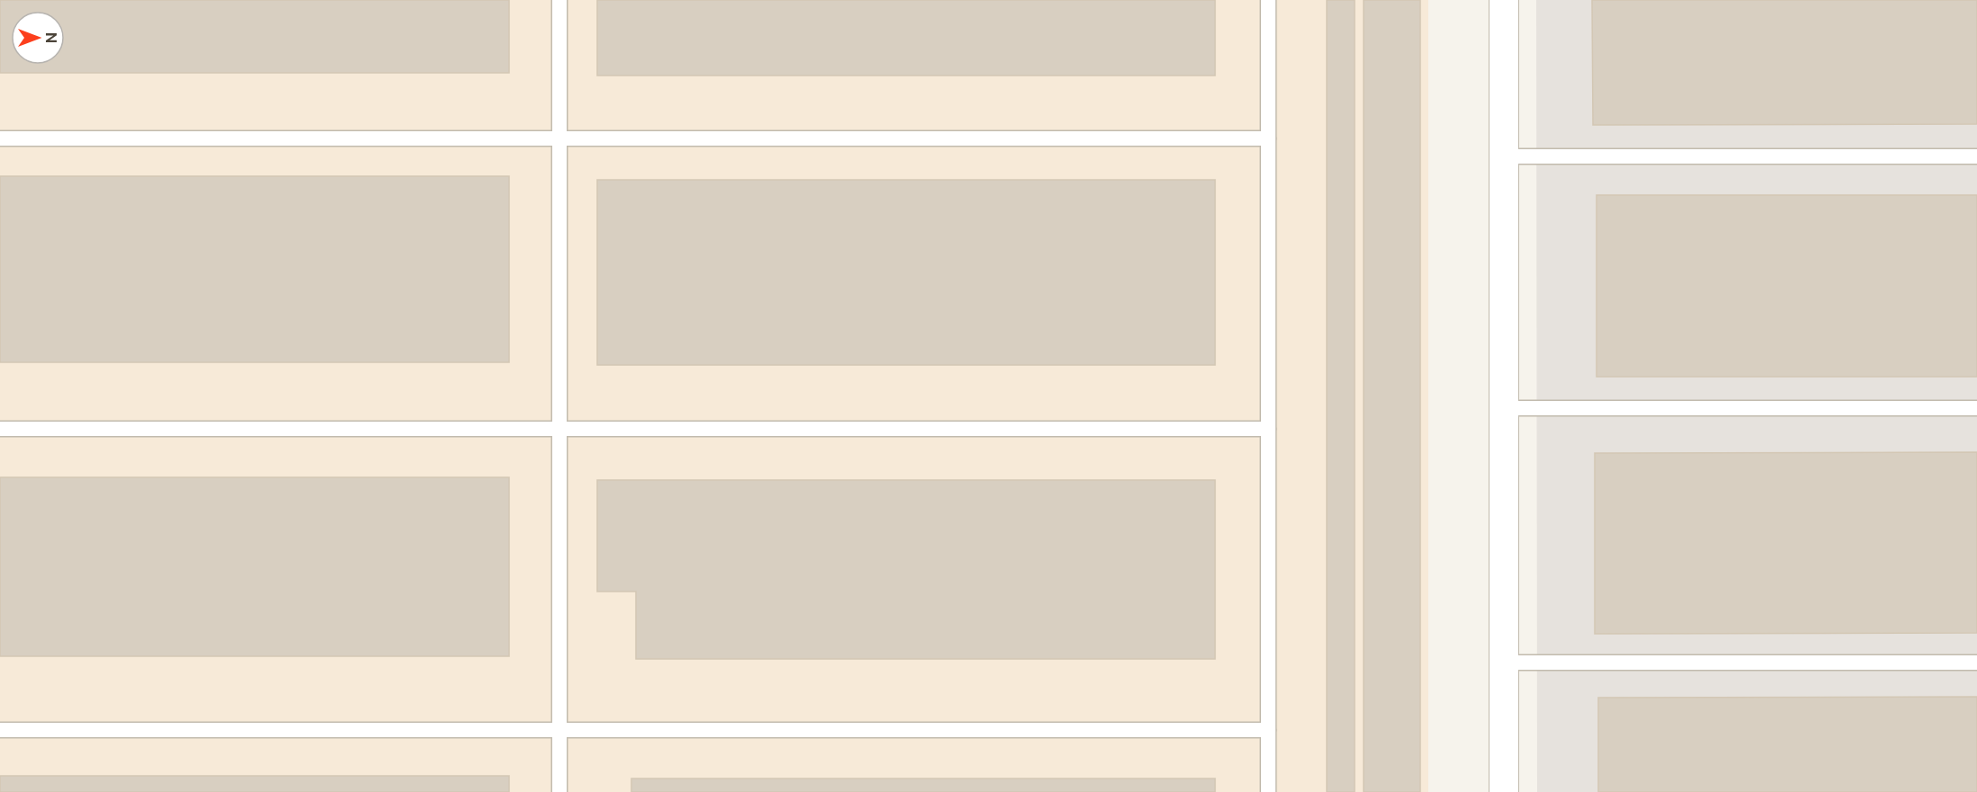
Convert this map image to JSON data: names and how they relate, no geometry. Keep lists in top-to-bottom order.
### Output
{
  "north": "right"
}
